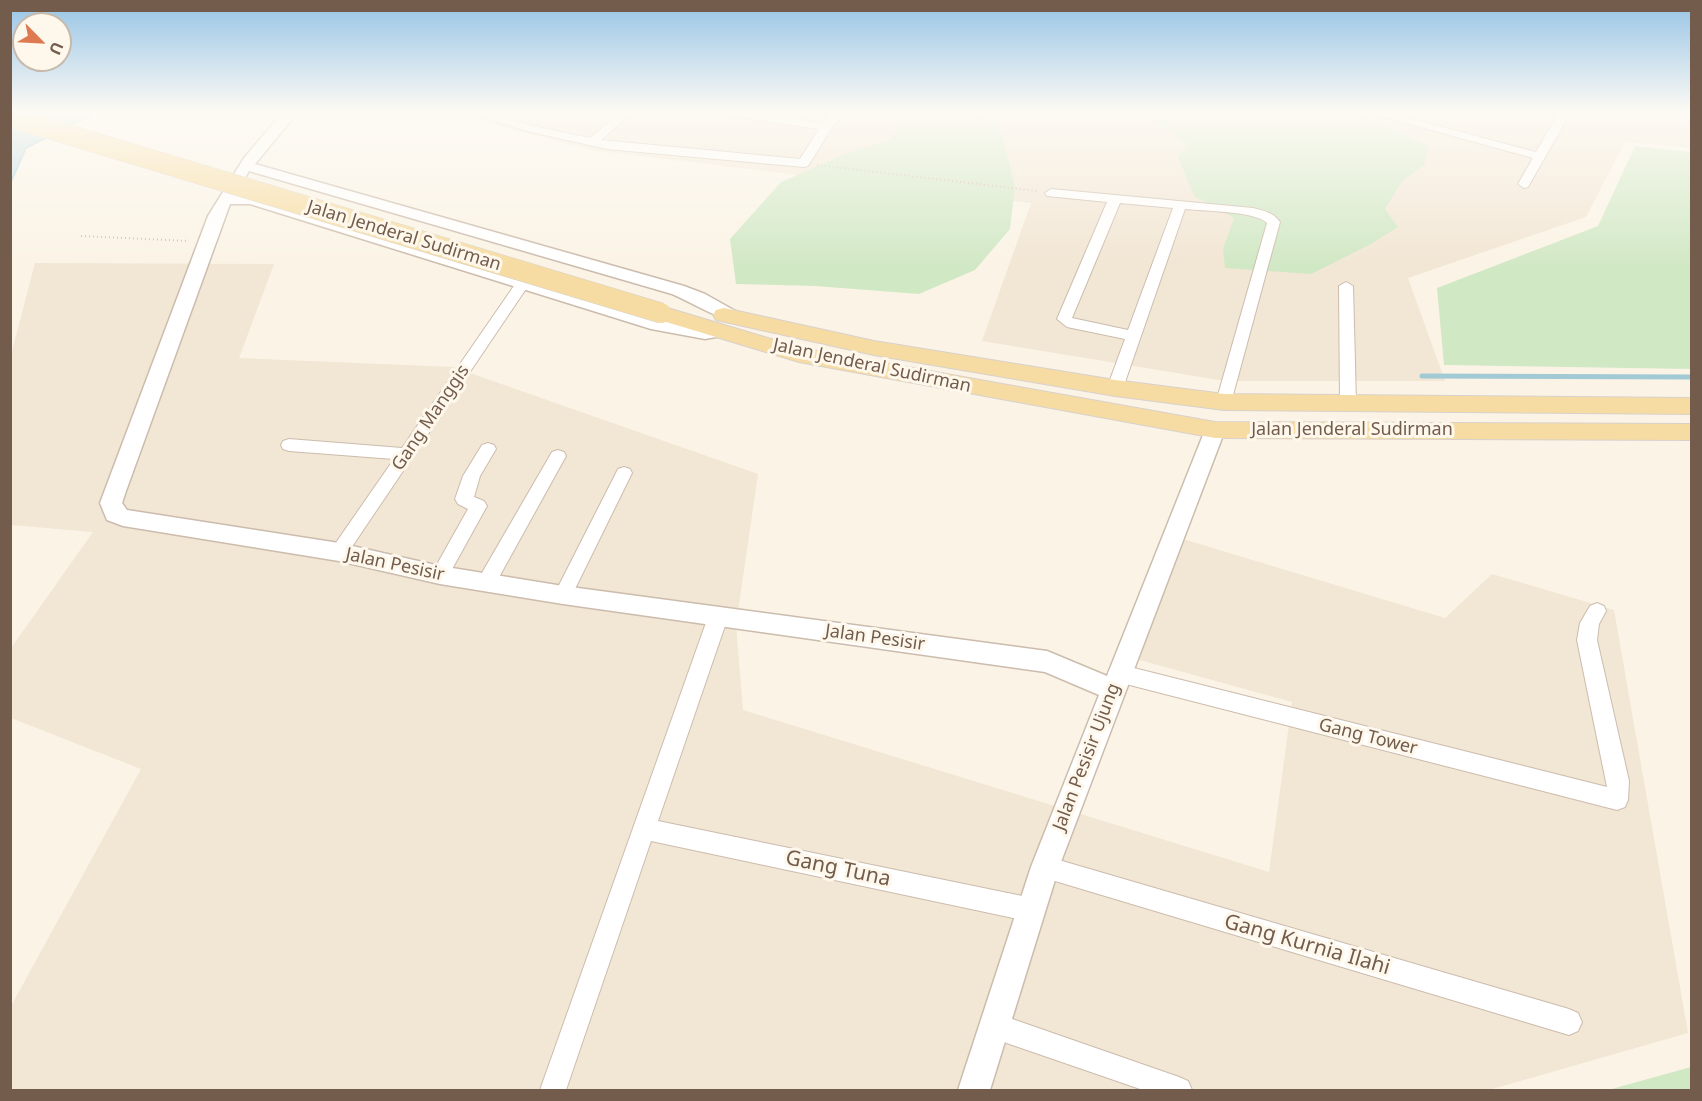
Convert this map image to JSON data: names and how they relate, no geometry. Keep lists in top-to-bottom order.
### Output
{
  "streets": {
    "main road": ["Jalan Jenderal Sudirman"],
    "street": [
      "Gang Manggis",
      "Jalan Pesisir",
      "Gang Tower",
      "Jalan Pesisir Ujung",
      "Gang Tuna",
      "Gang Kurnia Ilahi"
    ]
  },
  "crossings": [
    ["Jalan Jenderal Sudirman", "Jalan Pesisir Ujung"],
    ["Gang Manggis", "Jalan Pesisir"],
    ["Jalan Pesisir", "Gang Tower"],
    ["Jalan Pesisir", "Jalan Pesisir Ujung"],
    ["Gang Tower", "Jalan Pesisir Ujung"],
    ["Jalan Pesisir Ujung", "Gang Tuna"],
    ["Jalan Pesisir Ujung", "Gang Kurnia Ilahi"]
  ],
  "north": "bottom right"
}
